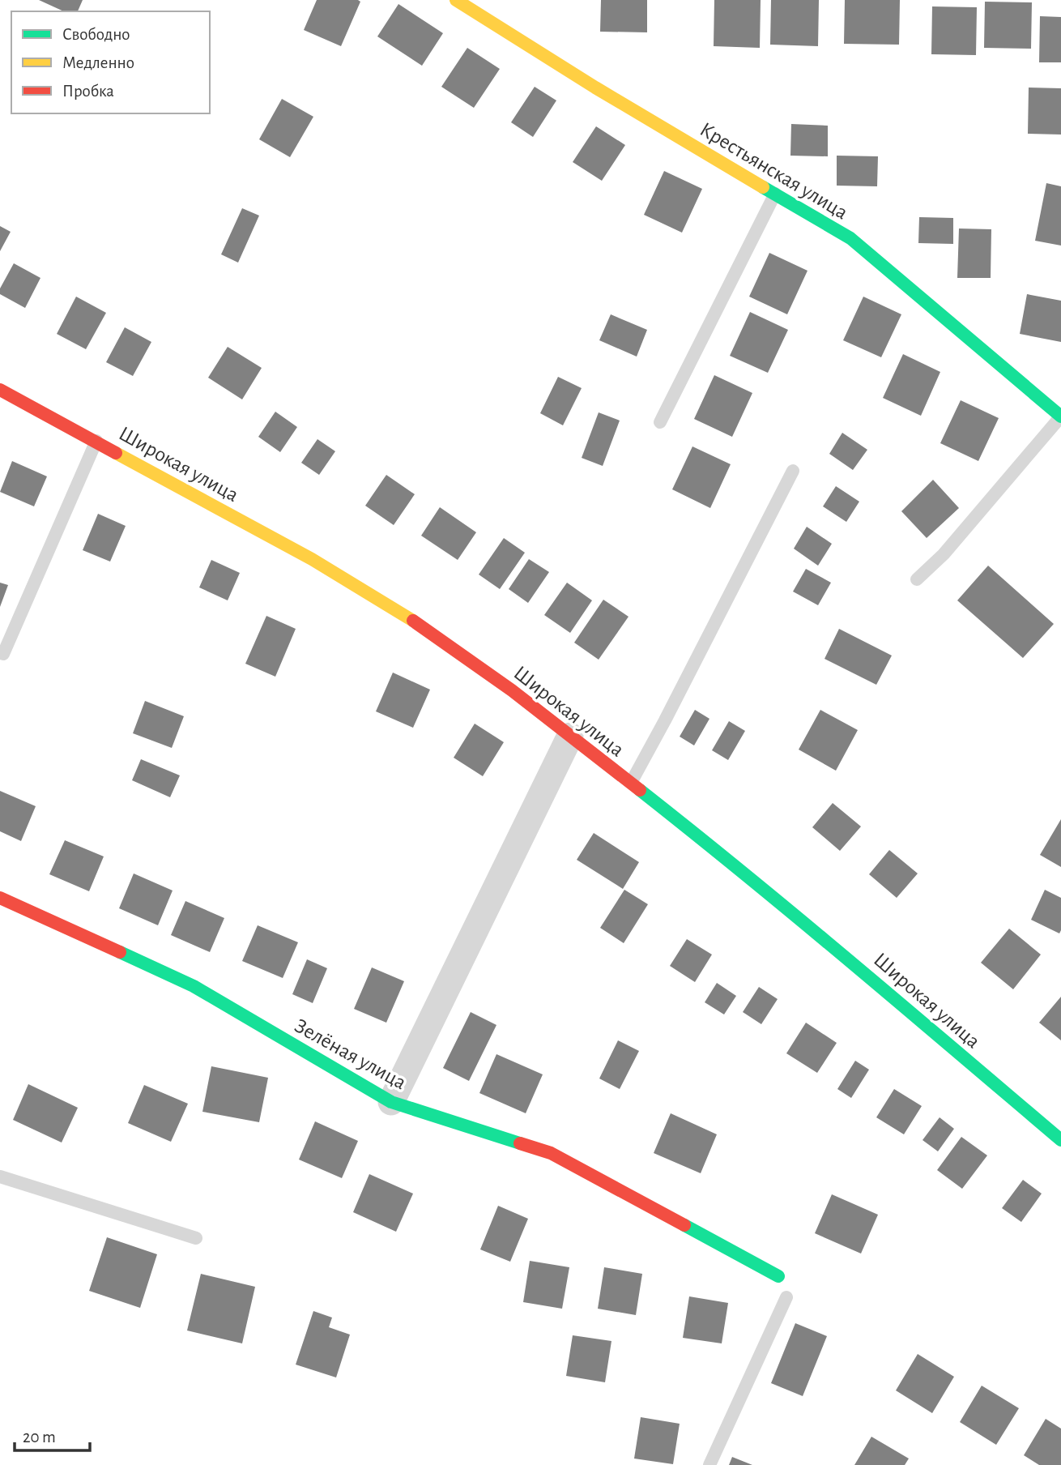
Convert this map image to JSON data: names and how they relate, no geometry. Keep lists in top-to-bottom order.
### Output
{
  "streets": {
    "street": ["Крестьянская улица", "Широкая улица", "Зелёная улица"]
  },
  "legend": ["Свободно", "Медленно", "Пробка"],
  "scale_bar": "20 m"
}
